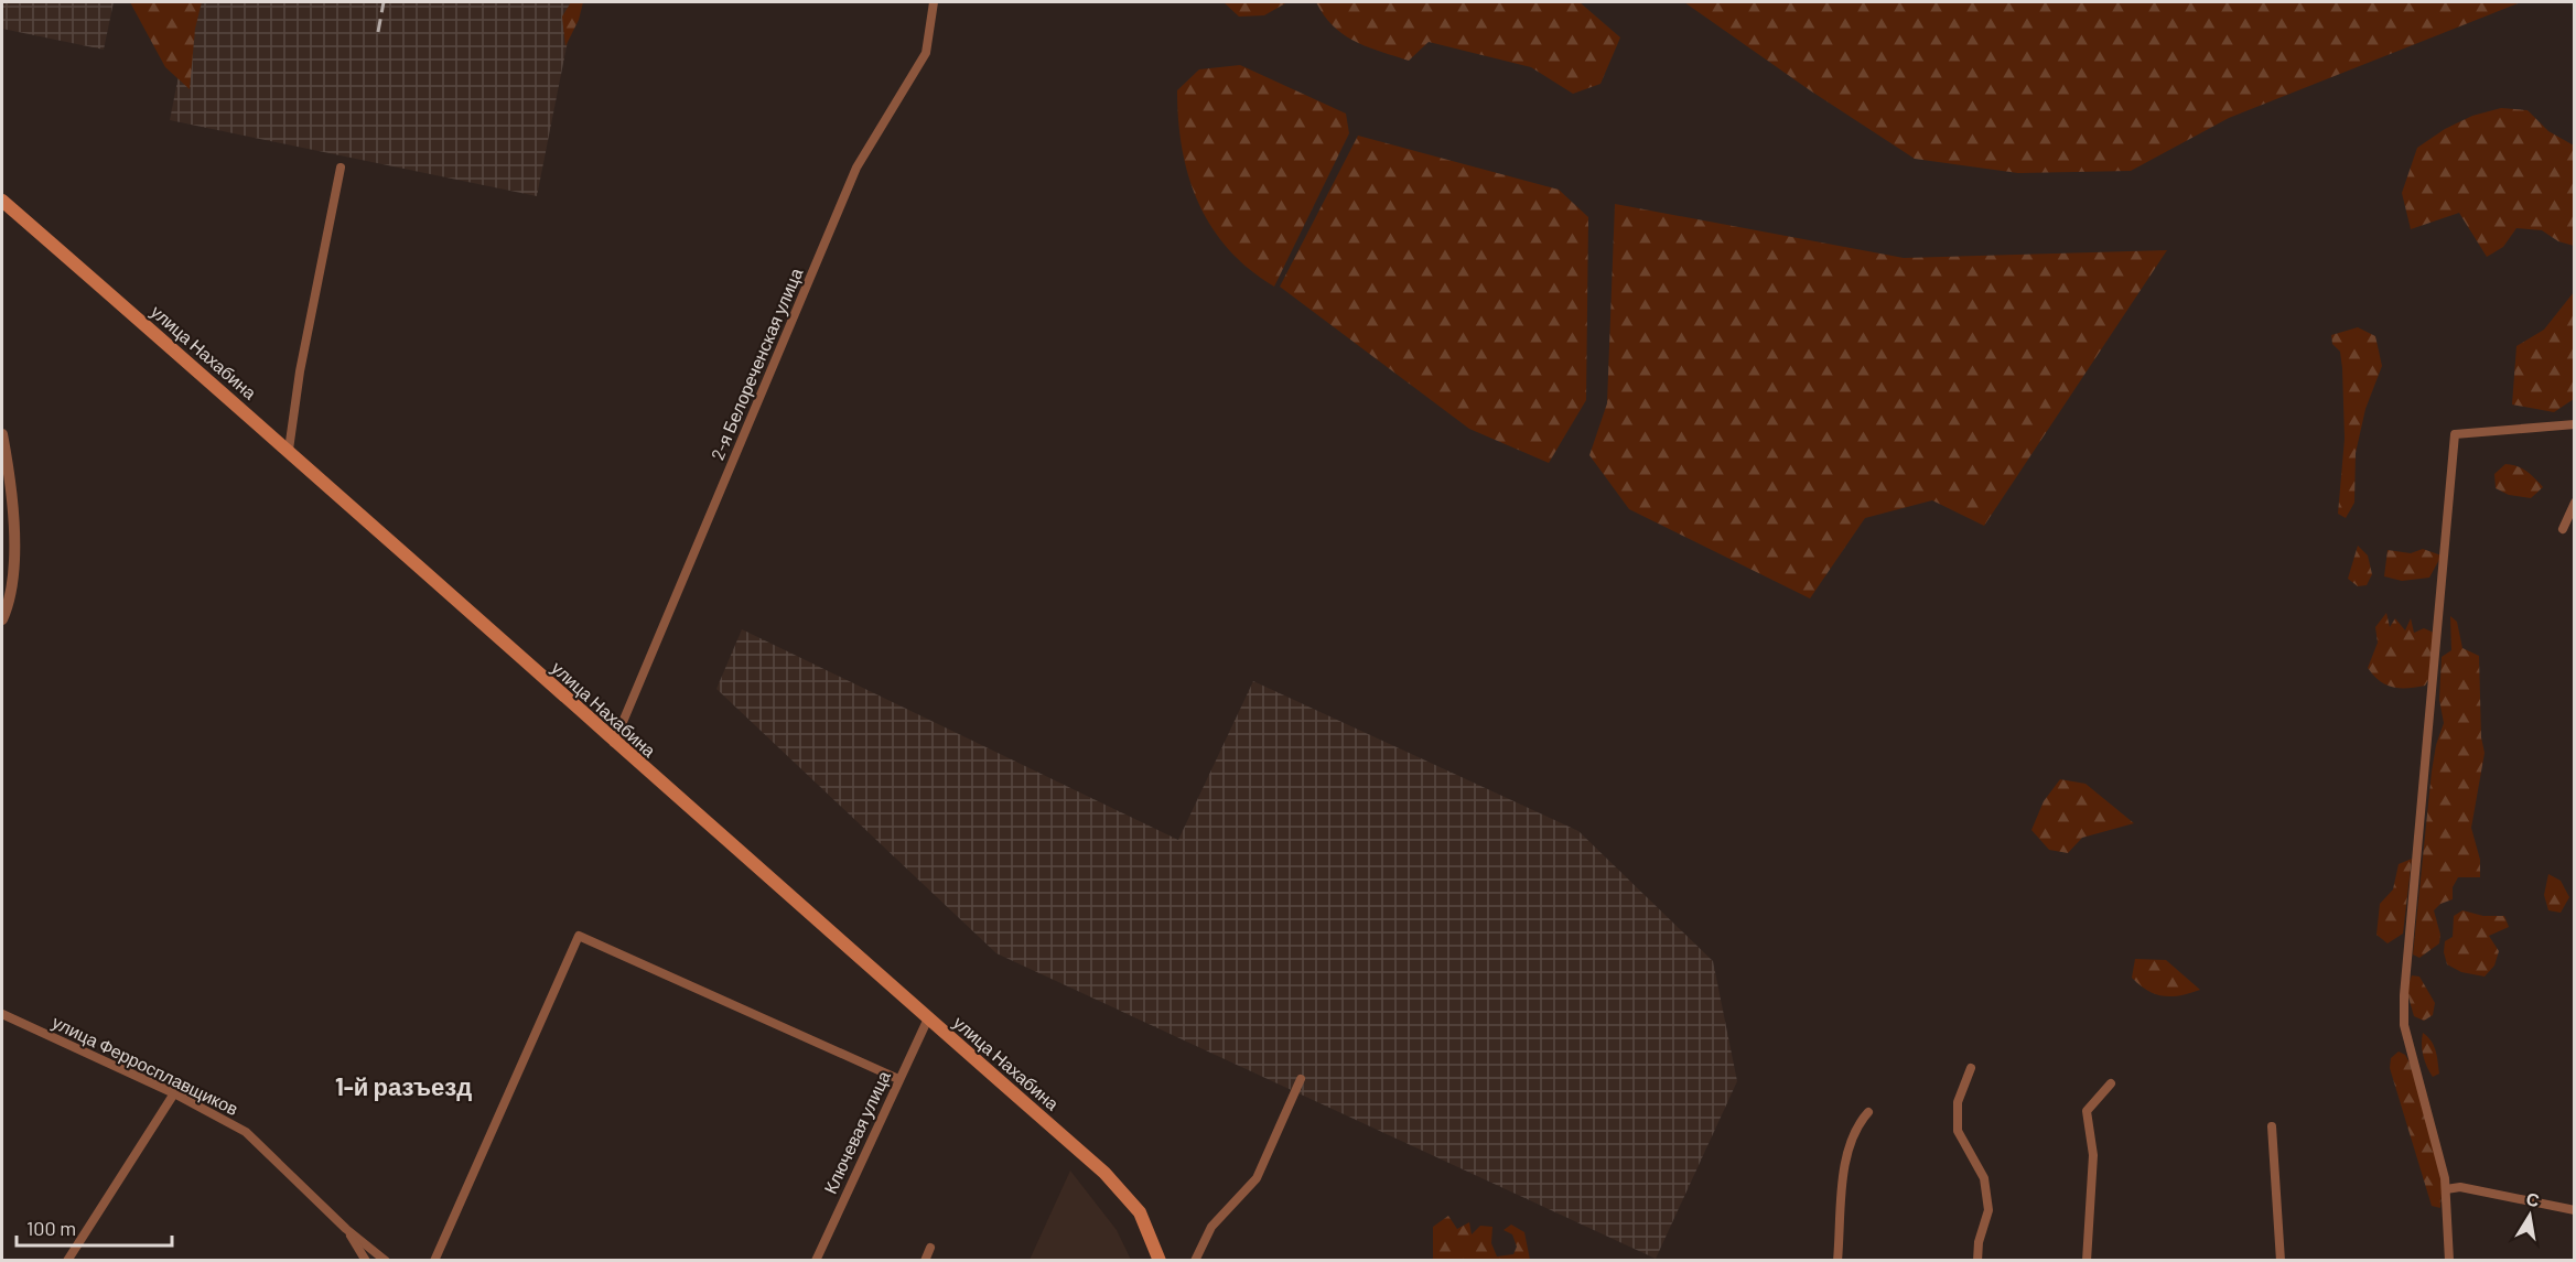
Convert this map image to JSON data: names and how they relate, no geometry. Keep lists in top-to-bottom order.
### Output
{
  "streets": {
    "main road": ["улица Нахабина"],
    "street": ["2-я Белореченская улица", "улица Ферросплавщиков", "Ключевая улица"]
  },
  "crossings": [
    ["улица Нахабина", "2-я Белореченская улица"],
    ["улица Нахабина", "Ключевая улица"]
  ],
  "districts": ["1-й разъезд"],
  "scale_bar": "100 m",
  "north": "top"
}
